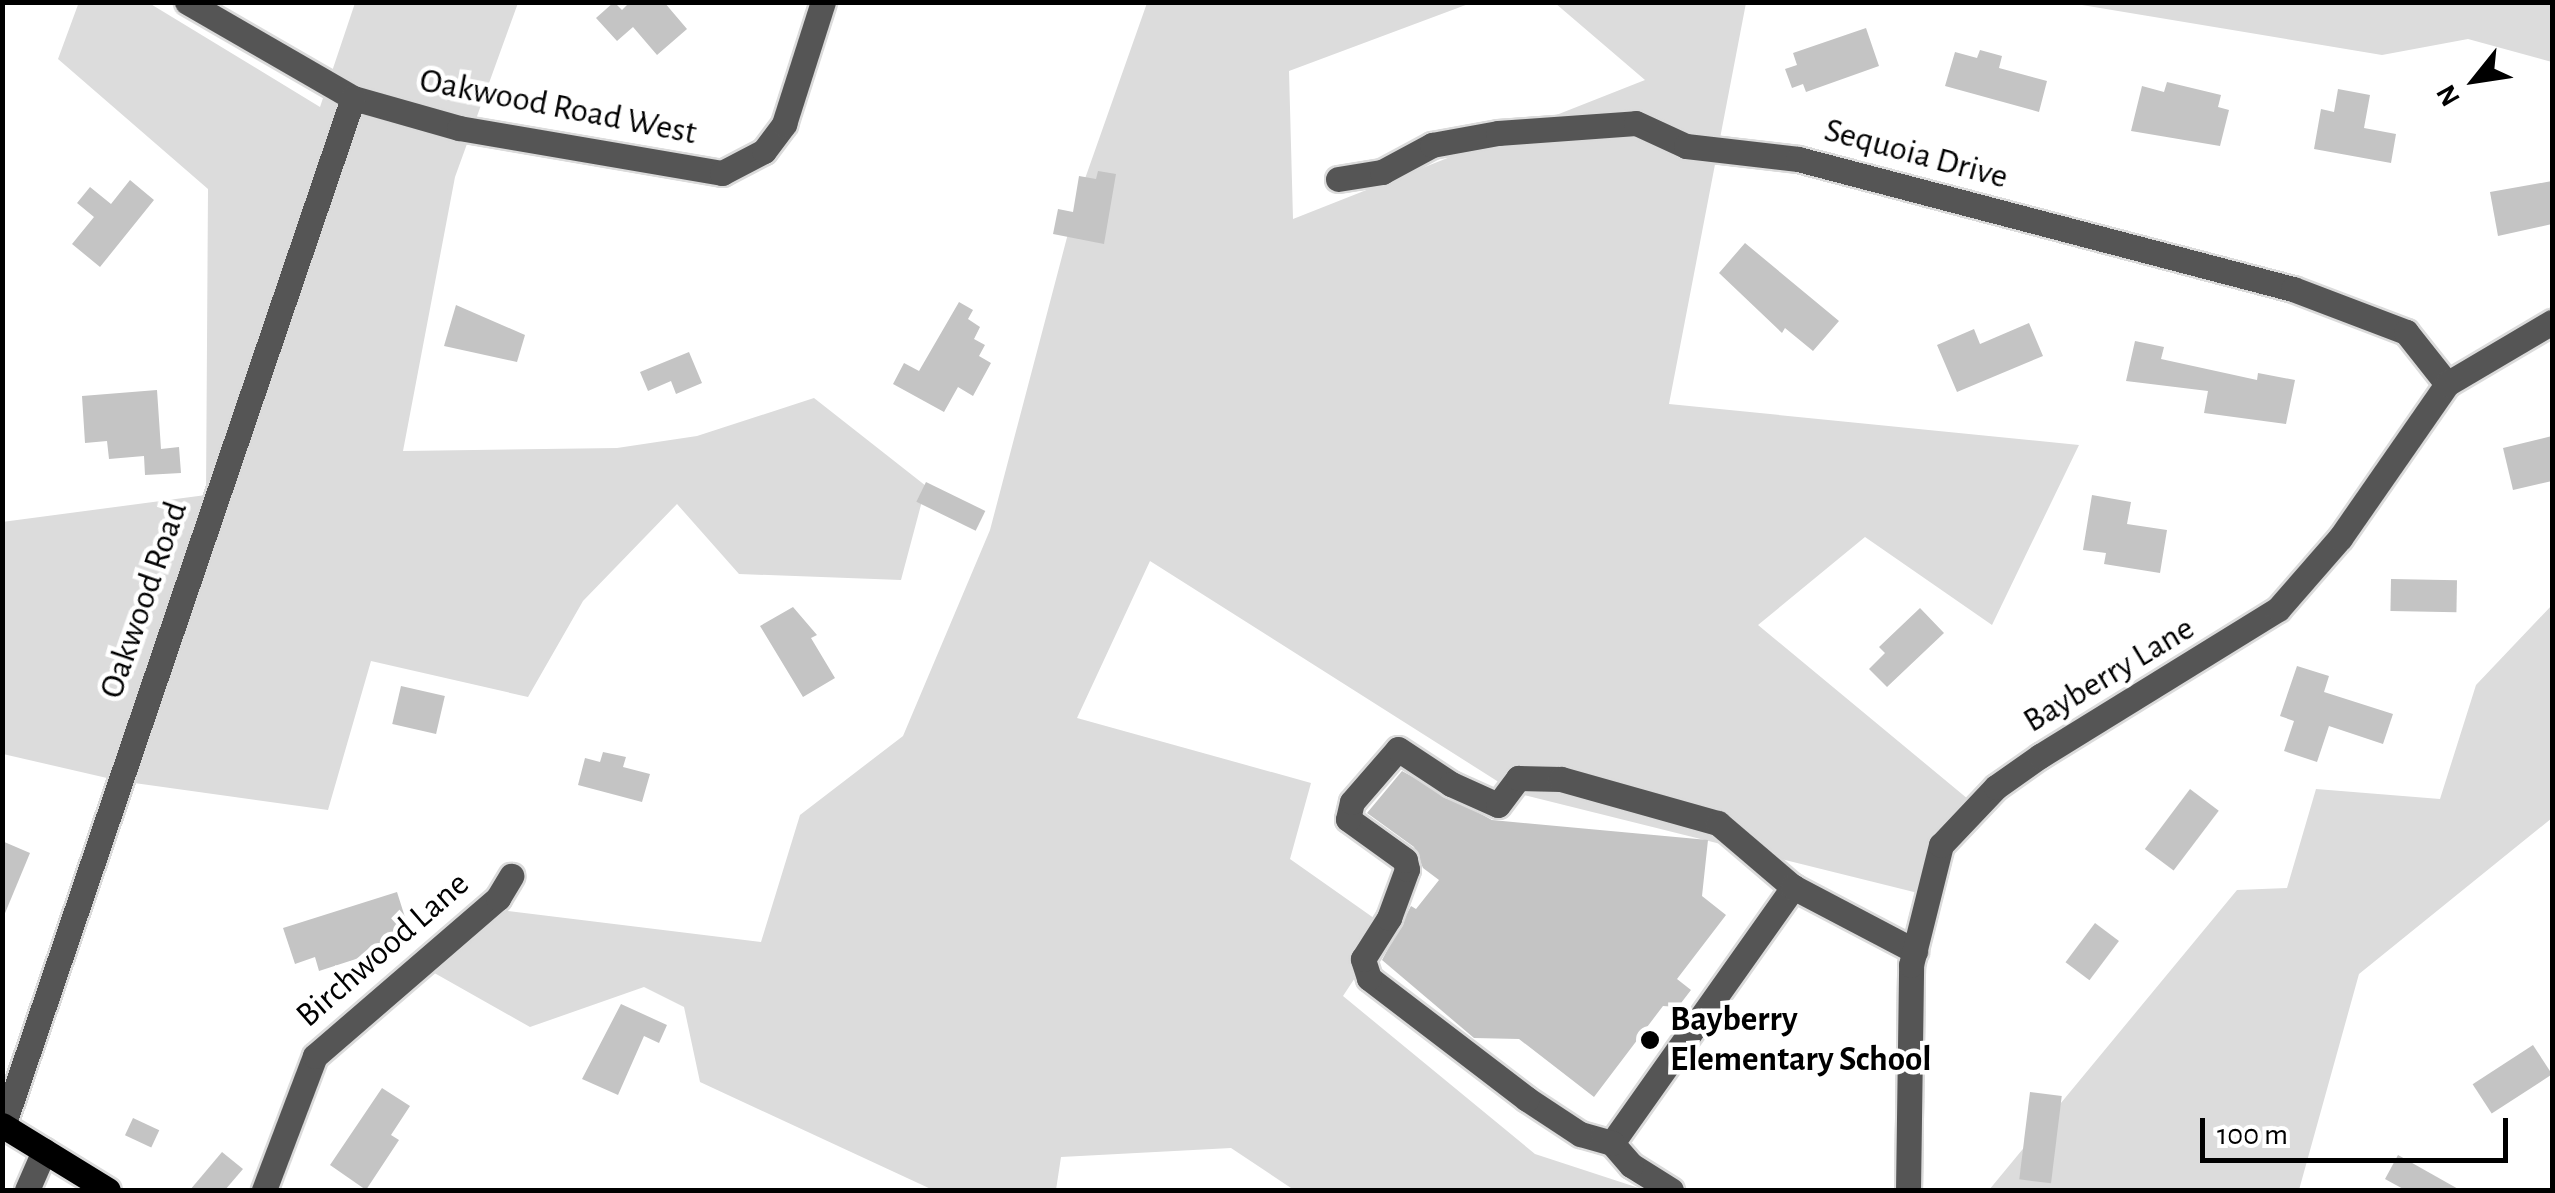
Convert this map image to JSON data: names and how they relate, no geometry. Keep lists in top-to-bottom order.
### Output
{
  "streets": {
    "street": [
      "Oakwood Road West",
      "Sequoia Drive",
      "Oakwood Road",
      "Bayberry Lane",
      "Birchwood Lane"
    ]
  },
  "crossings": [
    ["Oakwood Road West", "Oakwood Road"],
    ["Sequoia Drive", "Bayberry Lane"]
  ],
  "places": ["Bayberry Elementary School"],
  "scale_bar": "100 m",
  "north": "bottom left"
}
